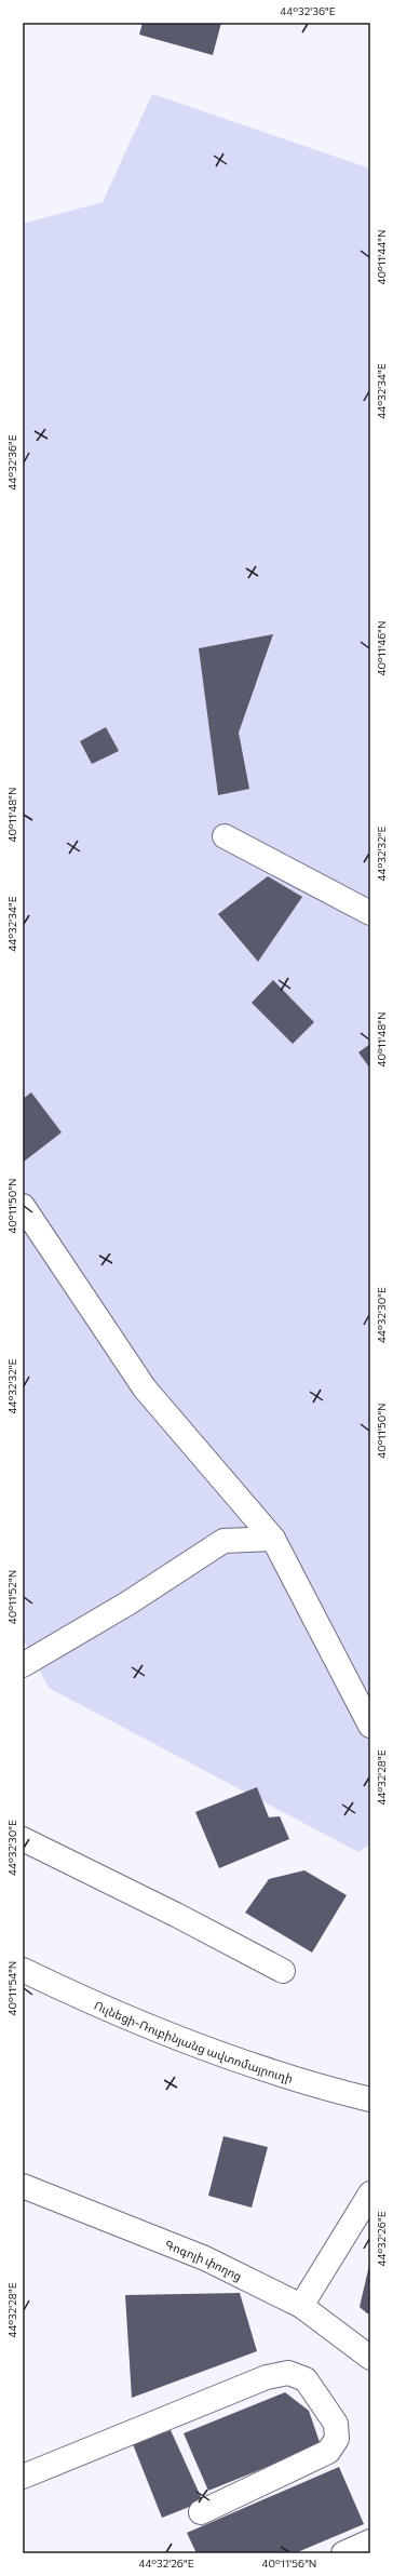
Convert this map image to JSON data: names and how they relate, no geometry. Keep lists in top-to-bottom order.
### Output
{
  "streets": {
    "street": ["Ուլնեցի-Ռուբինյանց ավտոմայրուղի", "Գոգոլի փողոց"]
  },
  "coordinates": [
    "44°32'36\"E",
    "40°11'44\"N",
    "44°32'34\"E",
    "40°11'46\"N",
    "40°11'48\"N",
    "44°32'32\"E",
    "40°11'50\"N",
    "44°32'30\"E",
    "40°11'52\"N",
    "44°32'28\"E",
    "40°11'54\"N",
    "44°32'26\"E",
    "40°11'56\"N"
  ]
}
